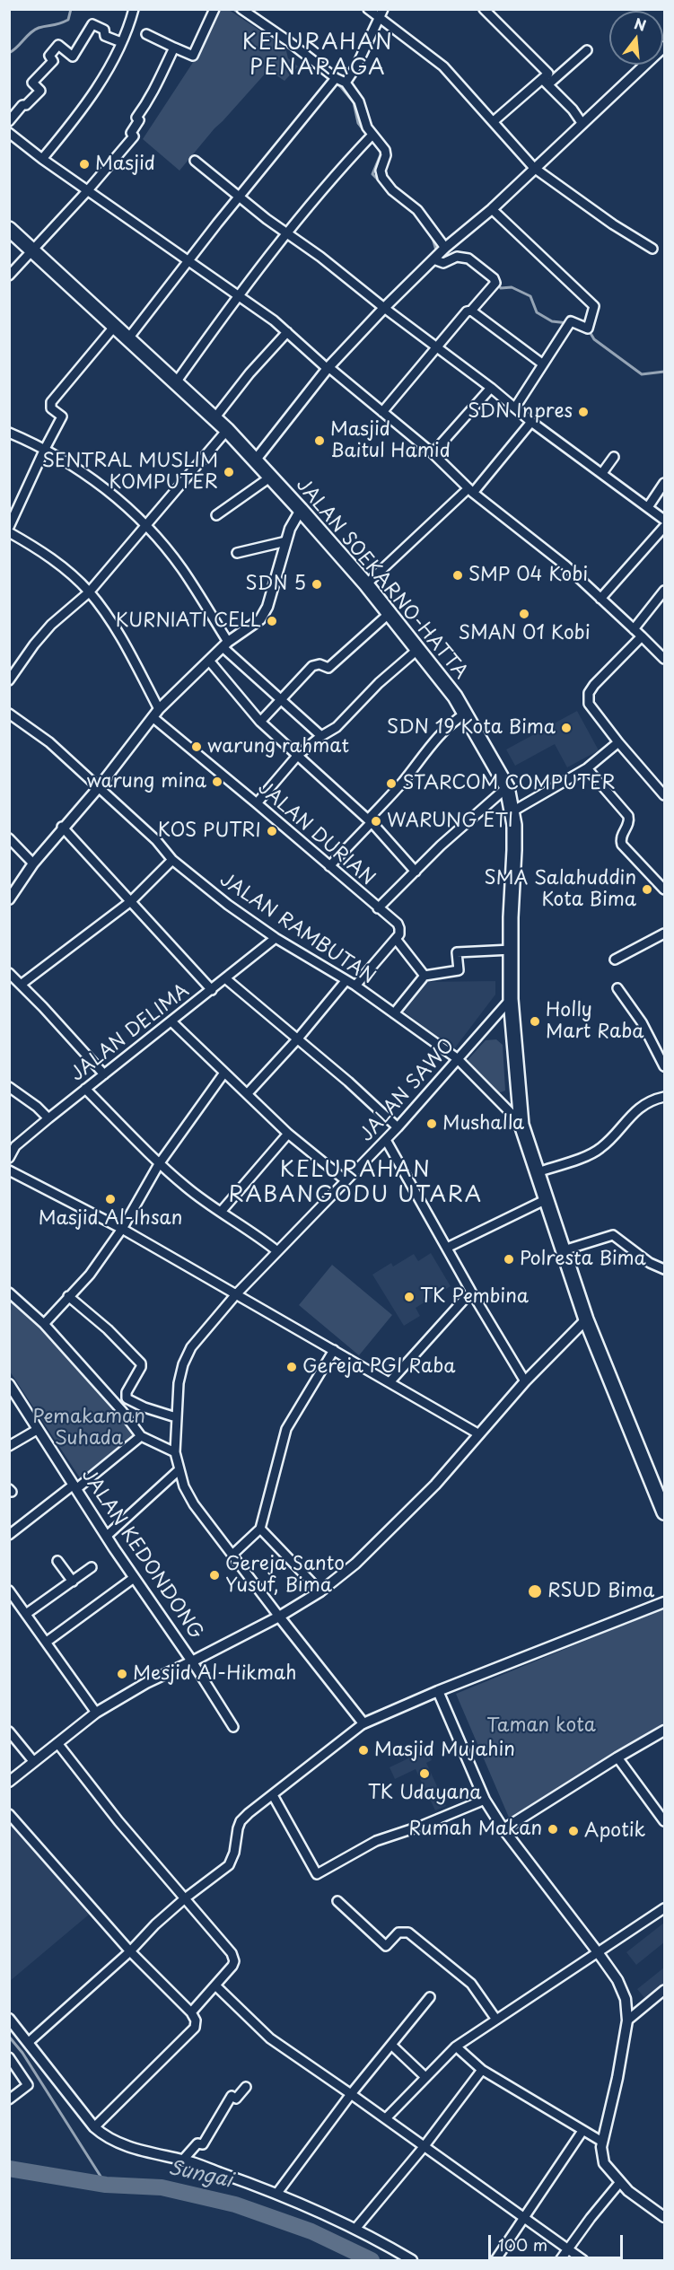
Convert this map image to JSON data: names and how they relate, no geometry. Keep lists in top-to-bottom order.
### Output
{
  "streets": {
    "highway": ["JALAN SOEKARNO-HATTA"],
    "street": [
      "JALAN DURIAN",
      "JALAN RAMBUTAN",
      "JALAN DELIMA",
      "JALAN SAWO",
      "JALAN KEDONDONG"
    ]
  },
  "crossings": [
    ["JALAN SOEKARNO-HATTA", "JALAN RAMBUTAN"],
    ["JALAN SOEKARNO-HATTA", "JALAN SAWO"],
    ["JALAN RAMBUTAN", "JALAN DELIMA"],
    ["JALAN RAMBUTAN", "JALAN SAWO"]
  ],
  "districts": ["KELURAHAN PENARAGA", "KELURAHAN RABANGODU UTARA"],
  "water": ["Sungai"],
  "parks": ["Pemakaman Suhada", "Taman kota"],
  "places": [
    "Masjid",
    "SDN Inpres",
    "Masjid Baitul Hamid",
    "SENTRAL MUSLIM KOMPUTER",
    "SMP 04 Kobi",
    "SDN 5",
    "SMAN 01 Kobi",
    "KURNIATI CELL",
    "SDN 19 Kota Bima",
    "warung rahmat",
    "warung mina",
    "STARCOM COMPUTER",
    "WARUNG ETI",
    "KOS PUTRI",
    "SMA Salahuddin Kota Bima",
    "Holly Mart Raba",
    "Mushalla",
    "Masjid Al-Ihsan",
    "Polresta Bima",
    "TK Pembina",
    "Gereja PGI Raba",
    "Gereja Santo Yusuf, Bima",
    "RSUD Bima",
    "Mesjid Al-Hikmah",
    "Masjid Mujahin",
    "TK Udayana",
    "Rumah Makan",
    "Apotik"
  ],
  "scale_bar": "100 m",
  "north": "top"
}
